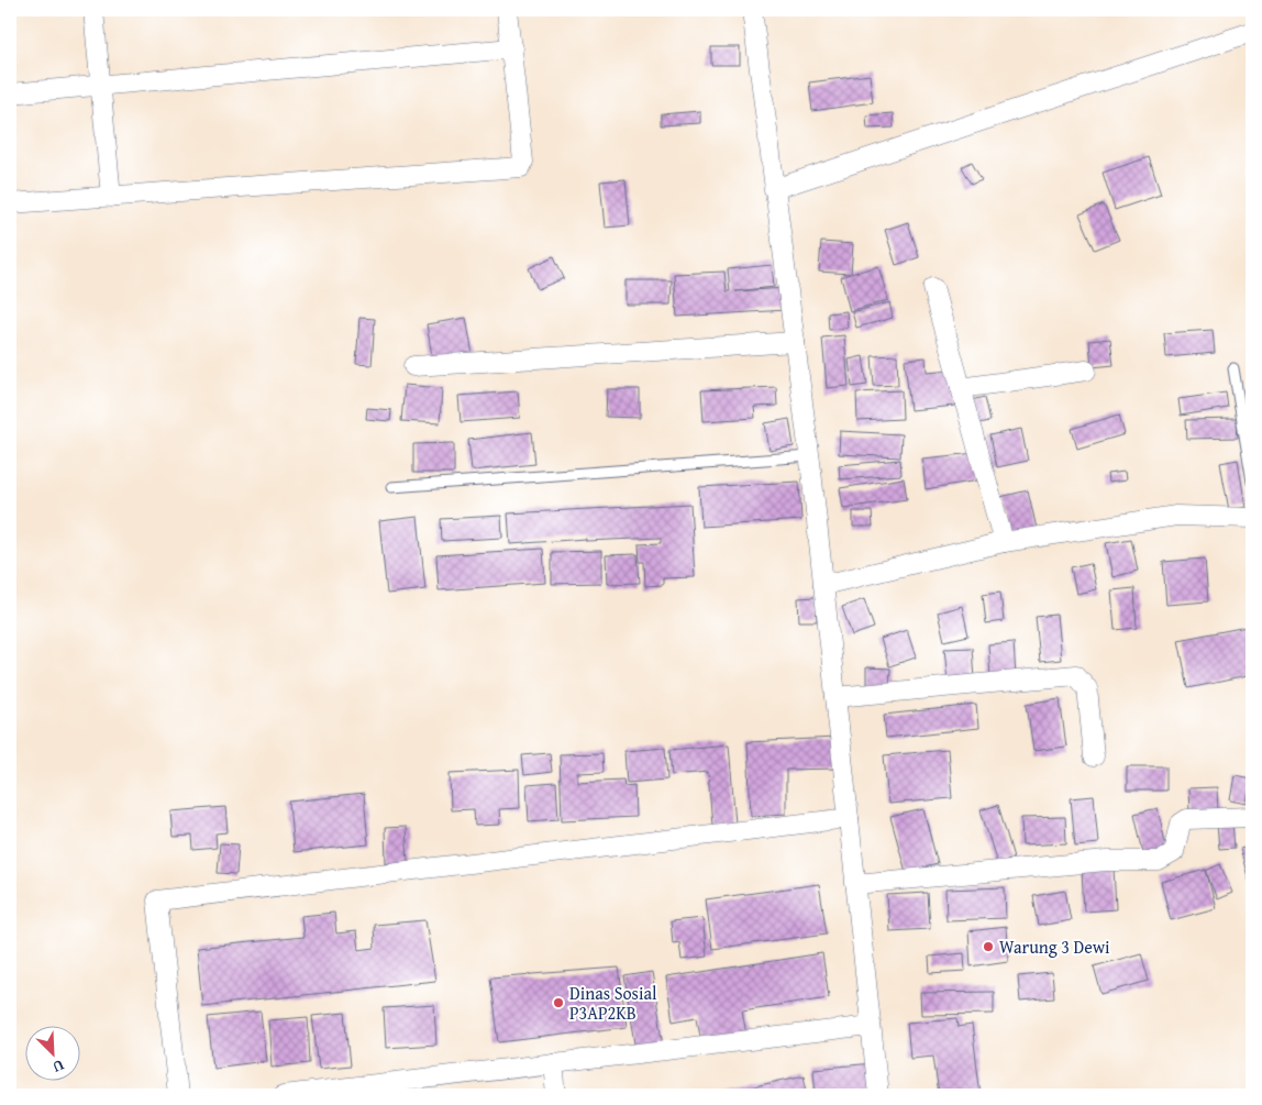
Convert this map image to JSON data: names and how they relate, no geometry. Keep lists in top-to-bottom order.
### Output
{
  "places": ["Warung 3 Dewi", "Dinas Sosial P3AP2KB"],
  "north": "bottom right"
}
